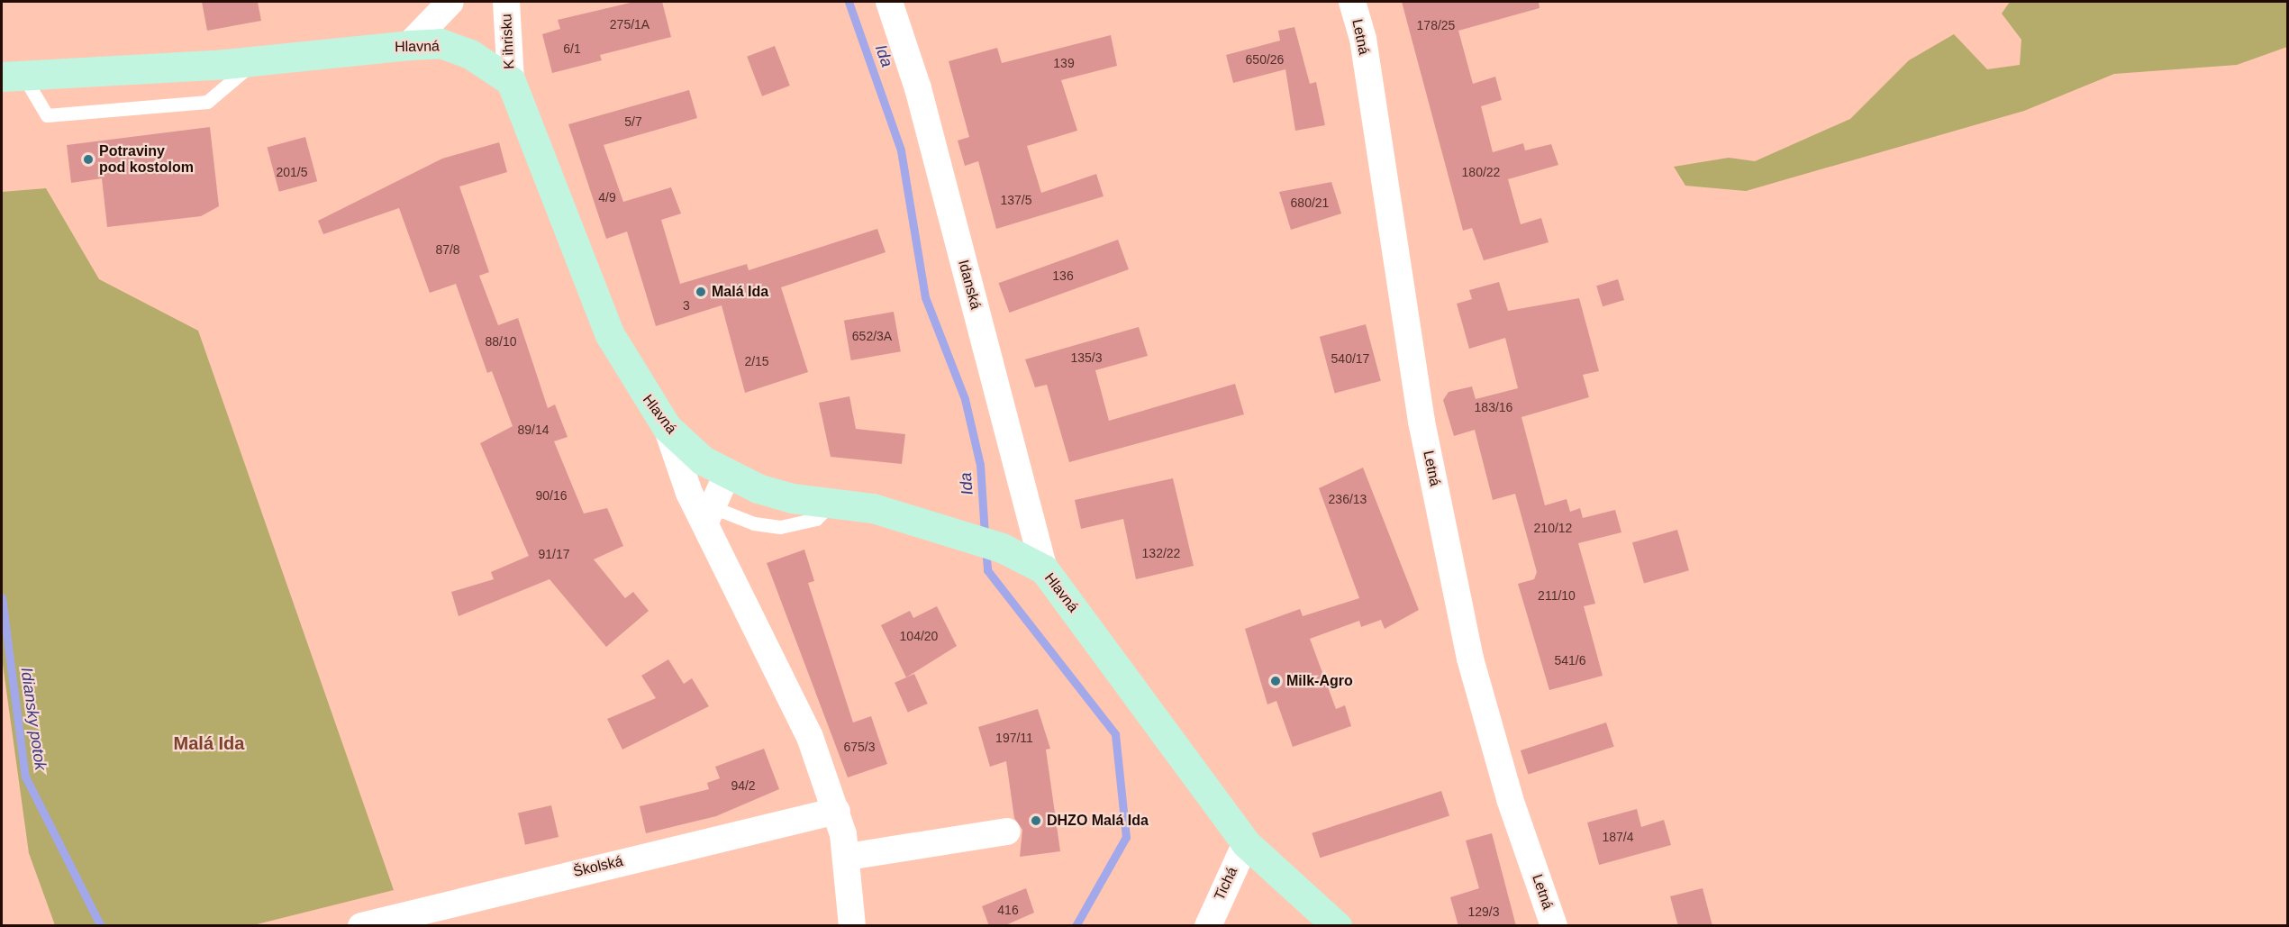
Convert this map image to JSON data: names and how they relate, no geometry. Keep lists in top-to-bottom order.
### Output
{
  "streets": {
    "main road": ["Hlavná"],
    "street": [
      "Letná",
      "K ihrisku",
      "Idanská",
      "Školská",
      "Tichá"
    ]
  },
  "crossings": [
    ["K ihrisku", "Hlavná"],
    ["Hlavná", "Idanská"],
    ["Hlavná", "Tichá"]
  ],
  "districts": ["Malá Ida"],
  "water": ["Ida", "Idiansky potok"],
  "places": [
    "Potraviny pod kostolom",
    "Malá Ida",
    "Milk-Agro",
    "DHZO Malá Ida"
  ],
  "house_numbers": [
    "275/1A",
    "178/25",
    "6/1",
    "650/26",
    "139",
    "5/7",
    "201/5",
    "180/22",
    "4/9",
    "137/5",
    "680/21",
    "87/8",
    "136",
    "3",
    "652/3A",
    "88/10",
    "135/3",
    "540/17",
    "2/15",
    "183/16",
    "89/14",
    "90/16",
    "236/13",
    "210/12",
    "132/22",
    "91/17",
    "211/10",
    "104/20",
    "541/6",
    "197/11",
    "675/3",
    "94/2",
    "187/4",
    "416",
    "129/3"
  ]
}
